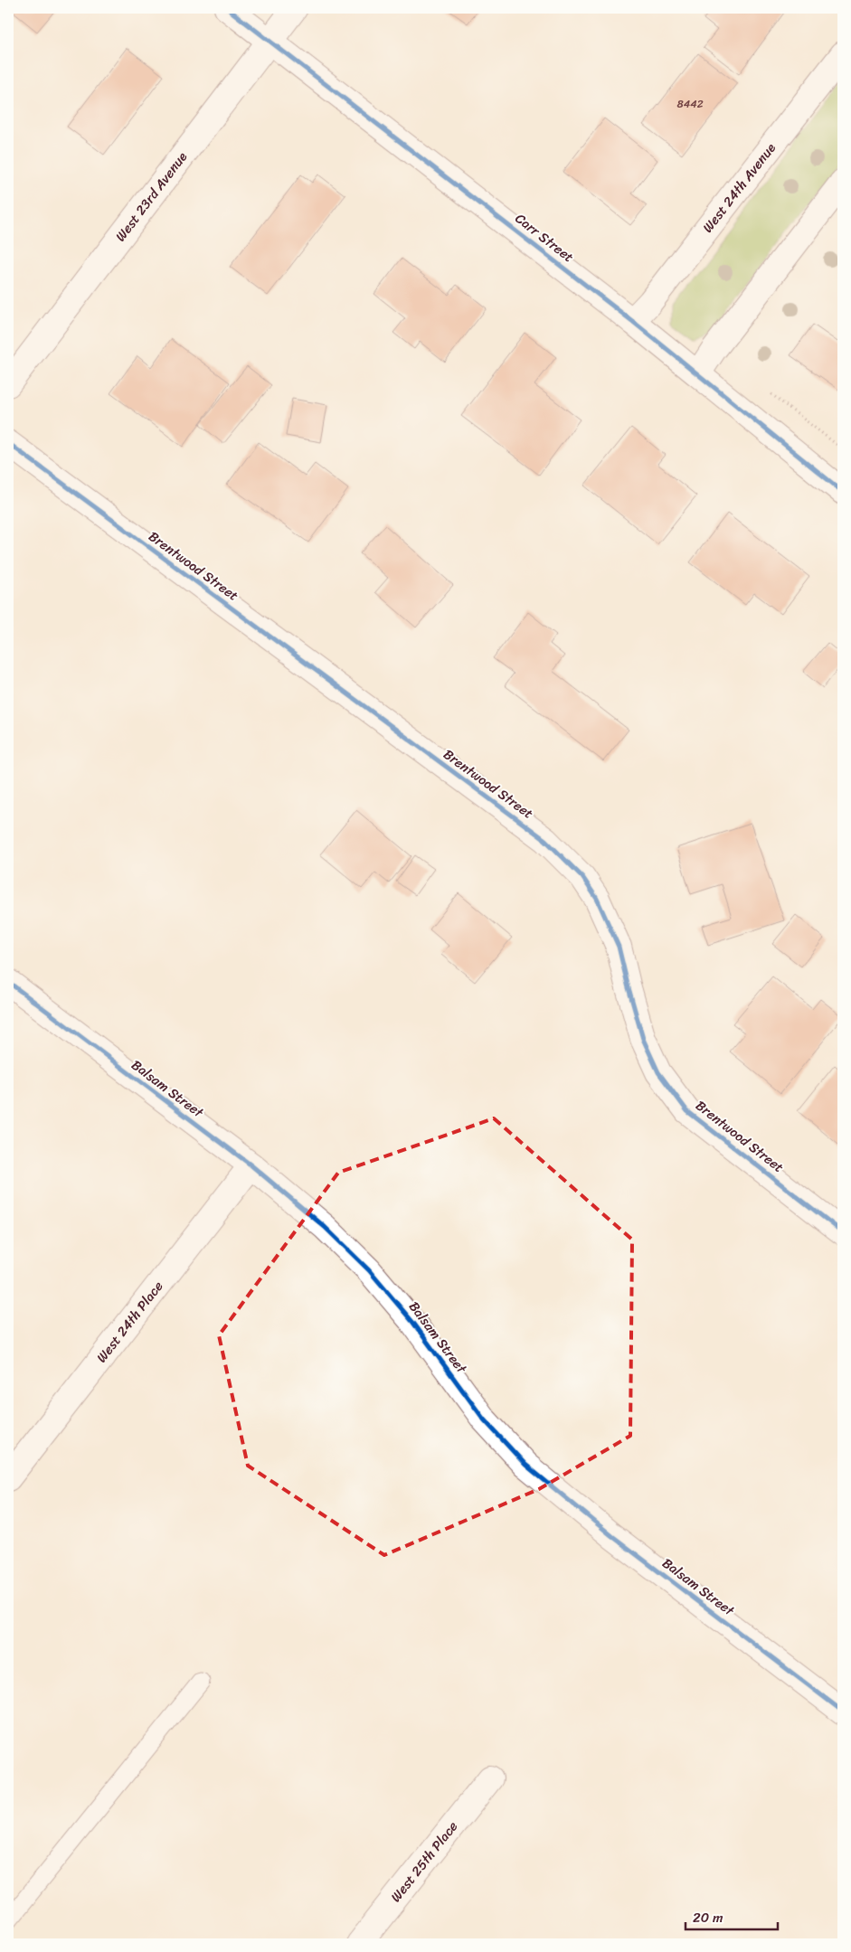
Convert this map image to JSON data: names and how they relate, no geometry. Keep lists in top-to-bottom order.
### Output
{
  "streets": {
    "street": [
      "West 24th Avenue",
      "West 23rd Avenue",
      "Carr Street",
      "Brentwood Street",
      "Balsam Street",
      "West 24th Place",
      "West 25th Place"
    ]
  },
  "crossings": [
    ["West 24th Avenue", "Carr Street"],
    ["West 23rd Avenue", "Carr Street"],
    ["Balsam Street", "West 24th Place"]
  ],
  "house_numbers": ["8442"],
  "scale_bar": "20 m"
}
